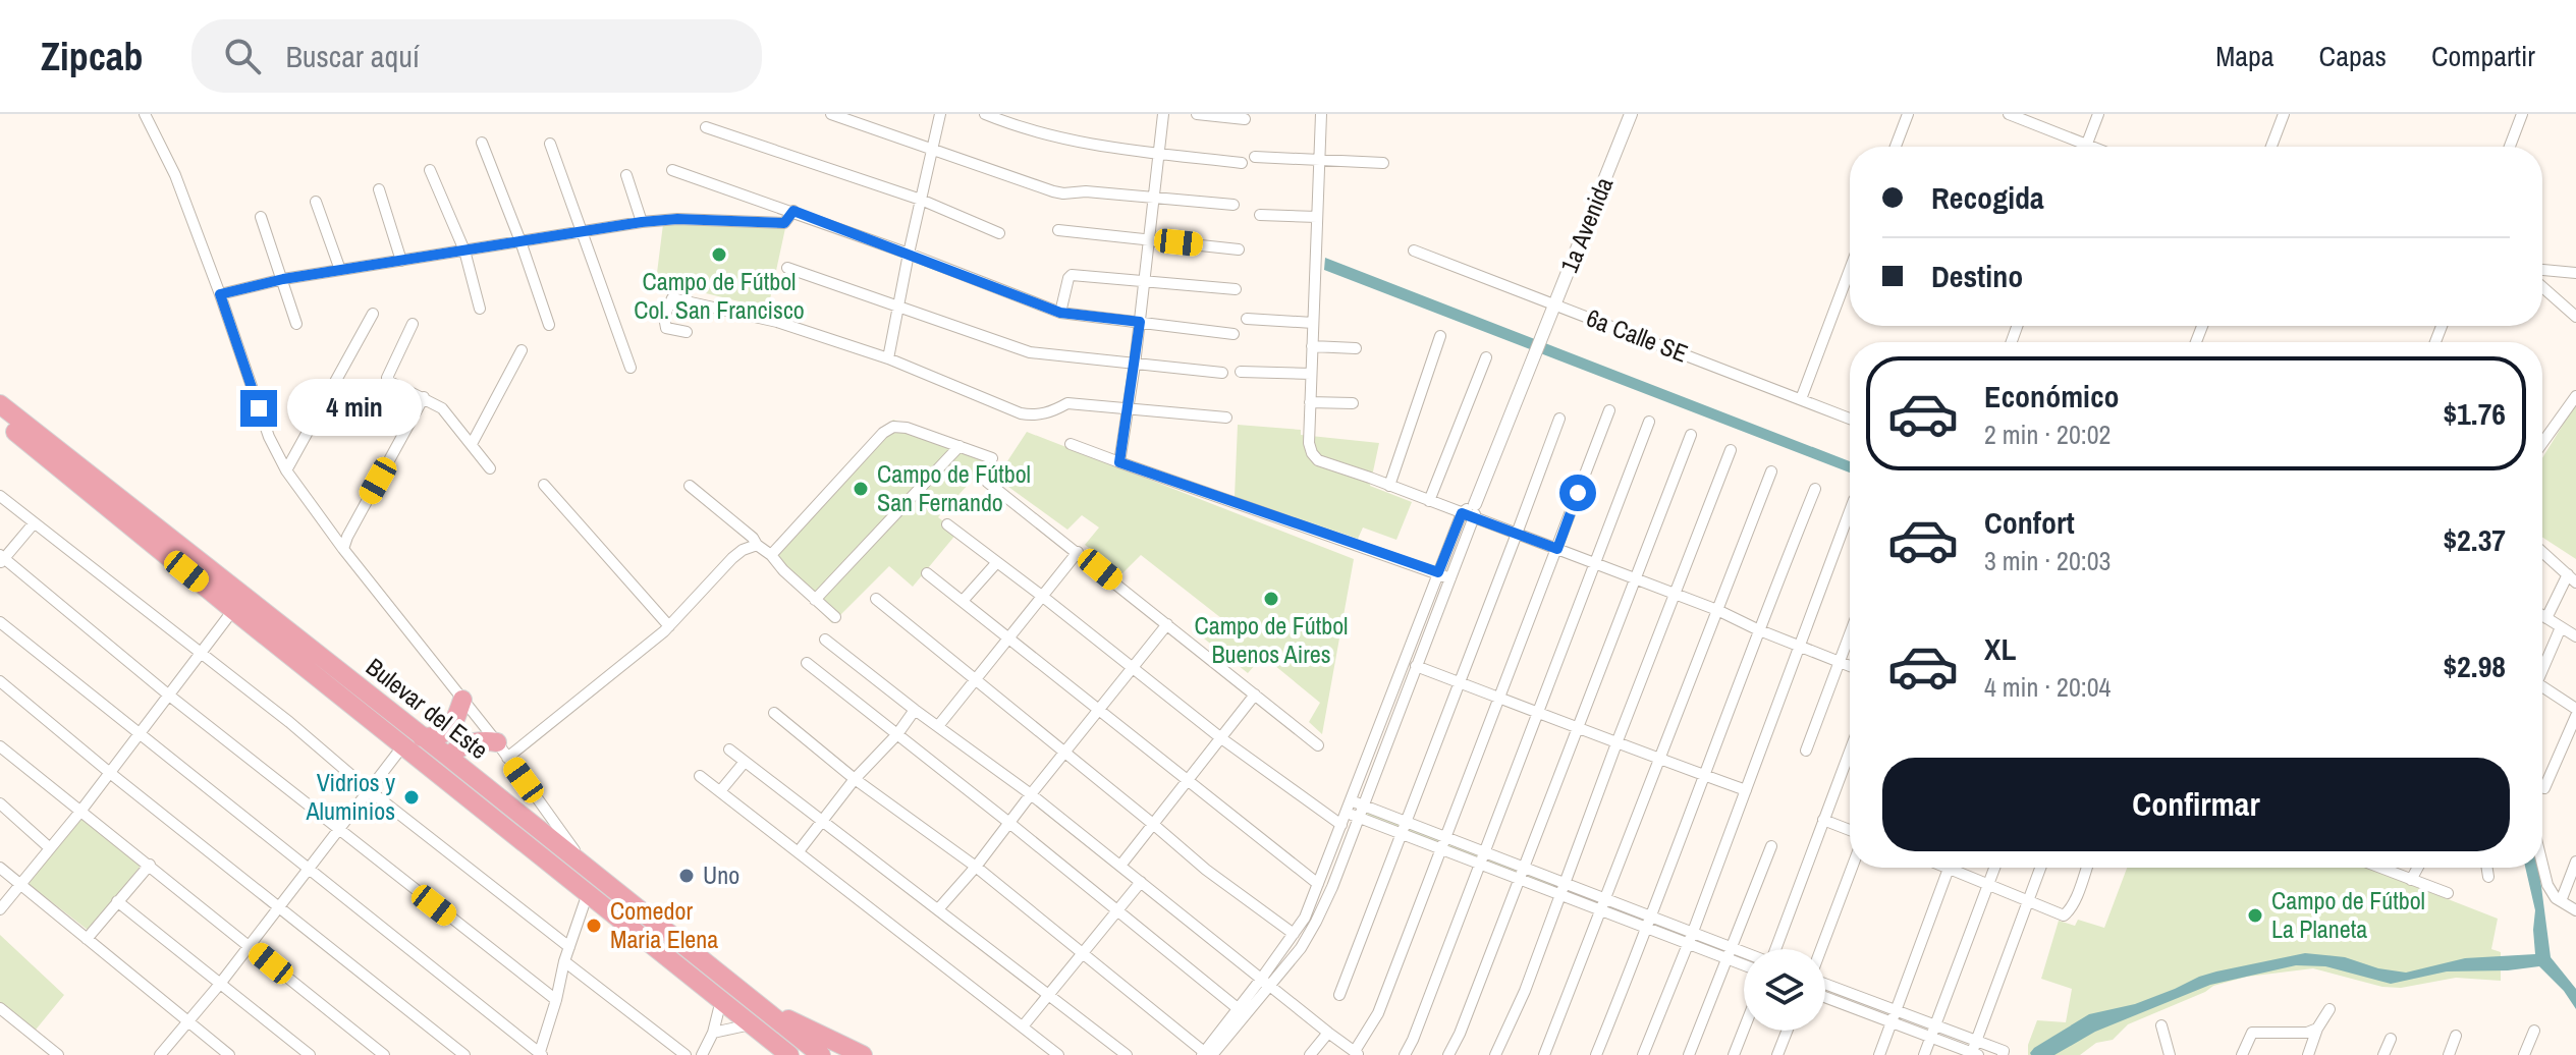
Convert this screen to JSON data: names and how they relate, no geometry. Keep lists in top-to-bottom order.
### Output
{
  "streets": {
    "highway": ["Bulevar del Este"],
    "street": ["1a Avenida", "6a Calle SE"]
  },
  "crossings": [
    ["1a Avenida", "6a Calle SE"]
  ],
  "places": [
    "Campo de Fútbol Col. San Francisco",
    "Campo de Fútbol San Fernando",
    "Campo de Fútbol Buenos Aires",
    "Vidrios y Aluminios",
    "Uno",
    "Campo de Fútbol La Planeta",
    "Comedor Maria Elena"
  ],
  "page": {
    "header": "Zipcab",
    "search": "Buscar aquí",
    "nav": ["Mapa", "Capas", "Compartir"],
    "banner": ["Recogida", "Destino"],
    "list": [
      {
        "name": "Económico",
        "note": "2 min · 20:02",
        "value": "$1.76"
      },
      {
        "name": "Confort",
        "note": "3 min · 20:03",
        "value": "$2.37"
      },
      {
        "name": "XL",
        "note": "4 min · 20:04",
        "value": "$2.98"
      }
    ],
    "bubble": "4 min",
    "buttons": "Confirmar"
  }
}
